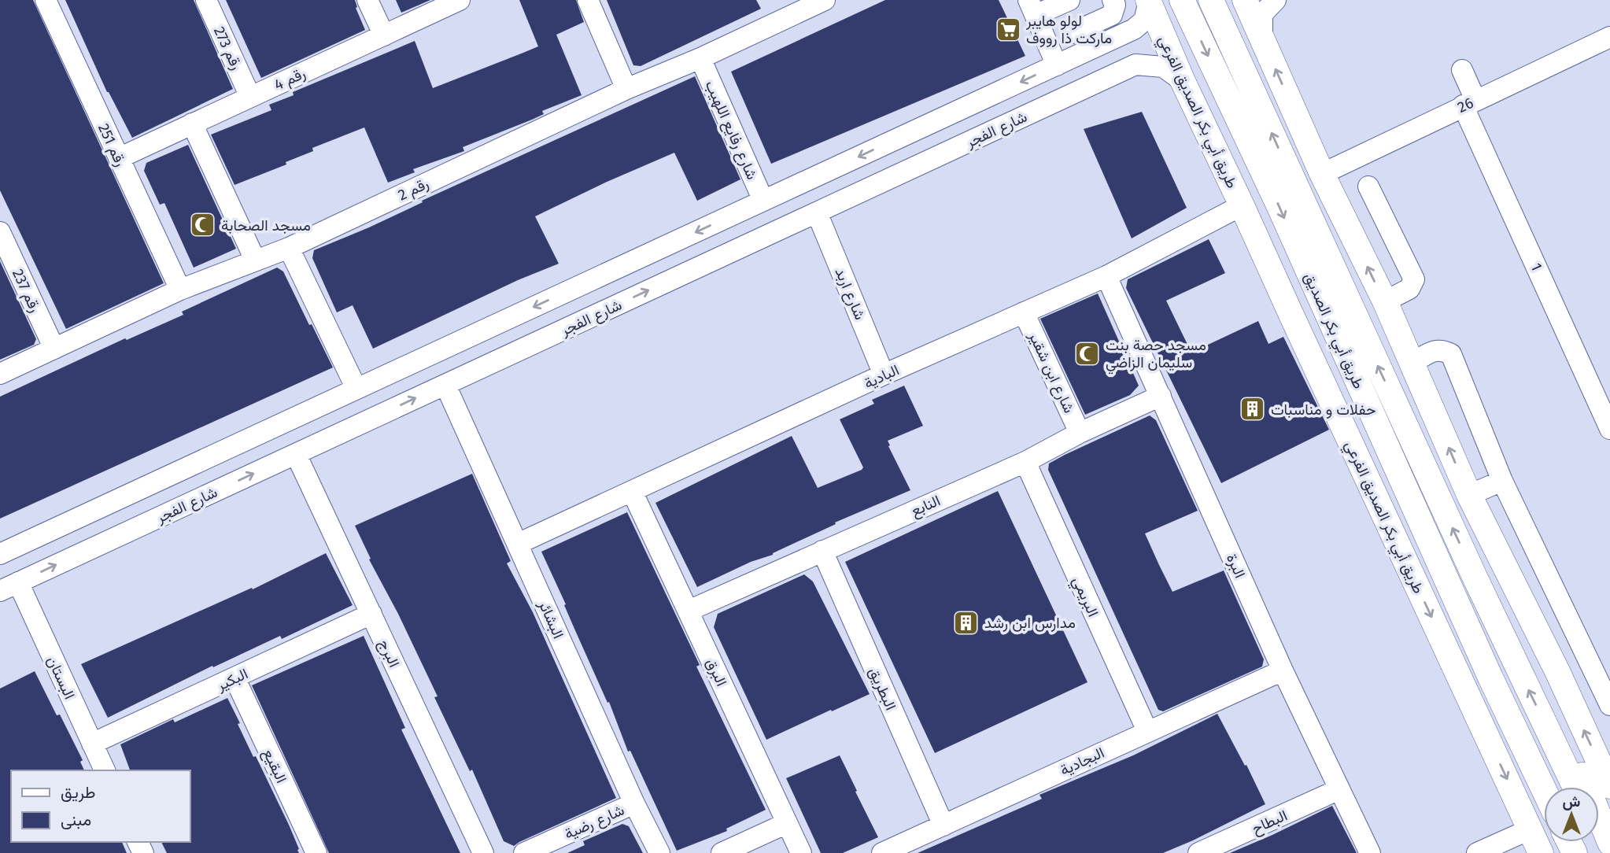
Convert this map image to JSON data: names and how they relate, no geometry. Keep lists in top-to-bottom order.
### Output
{
  "streets": {
    "main road": ["طريق أبي بكر الصديق الفرعي", "طريق أبي بكر الصديق"],
    "street": [
      "رقم 273",
      "رقم 4",
      "26",
      "شارع الفجر",
      "شارع رفايع اللهيب",
      "رقم 251",
      "رقم 2",
      "1",
      "رقم 237",
      "شارع اربد",
      "شارع ابن شقير",
      "البادية",
      "النابع",
      "البرة",
      "البريمي",
      "البشائر",
      "البرج",
      "البرق",
      "البستان",
      "البكير",
      "البطريق",
      "البجادية",
      "البقيع",
      "شارع رضية",
      "البطاح"
    ]
  },
  "crossings": [
    ["رقم 273", "رقم 4"],
    ["رقم 4", "رقم 251"],
    ["26", "1"],
    ["طريق أبي بكر الصديق الفرعي", "شارع الفجر"],
    ["طريق أبي بكر الصديق الفرعي", "البادية"],
    ["شارع الفجر", "شارع اربد"],
    ["شارع الفجر", "البشائر"],
    ["شارع الفجر", "البرج"],
    ["شارع الفجر", "البستان"],
    ["شارع رفايع اللهيب", "رقم 2"],
    ["رقم 251", "رقم 2"],
    ["رقم 2", "رقم 237"],
    ["شارع اربد", "البادية"],
    ["شارع ابن شقير", "البادية"],
    ["شارع ابن شقير", "النابع"],
    ["البادية", "البرة"],
    ["البادية", "البشائر"],
    ["البادية", "البرق"],
    ["النابع", "البرة"],
    ["النابع", "البريمي"],
    ["النابع", "البرق"],
    ["النابع", "البطريق"],
    ["البرة", "البجادية"],
    ["البرة", "البطاح"],
    ["البريمي", "البجادية"],
    ["البشائر", "شارع رضية"],
    ["البرج", "البكير"],
    ["البستان", "البكير"],
    ["البكير", "البقيع"],
    ["البطريق", "البجادية"]
  ],
  "places": {
    "supermarket": ["لولو هايبر ماركت ذا رووف"],
    "mosque": ["مسجد الصحابة", "مسجد حصة بنت سليمان الزاضي"],
    "building": ["حفلات و مناسبات", "مدارس ابن رشد"]
  },
  "legend": ["طريق", "مبنى"],
  "north": "top"
}
